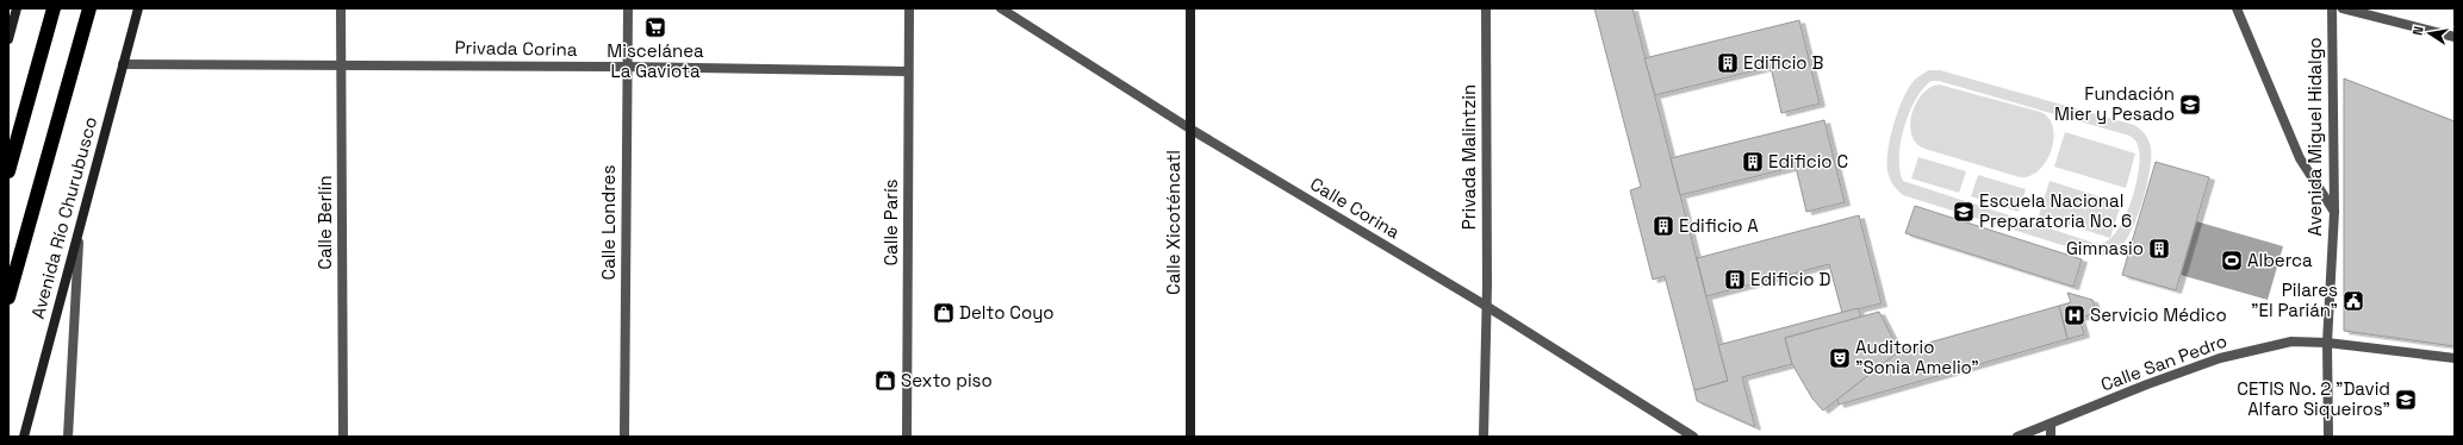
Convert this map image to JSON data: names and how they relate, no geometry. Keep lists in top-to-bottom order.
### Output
{
  "streets": {
    "main road": ["Avenida Río Churubusco", "Calle Xicoténcatl"],
    "street": [
      "Privada Corina",
      "Avenida Miguel Hidalgo",
      "Privada Malintzin",
      "Calle Corina",
      "Calle Berlín",
      "Calle Londres",
      "Calle París",
      "Calle San Pedro"
    ]
  },
  "crossings": [
    ["Privada Corina", "Avenida Río Churubusco"],
    ["Privada Corina", "Calle Berlín"],
    ["Privada Corina", "Calle Londres"],
    ["Privada Corina", "Calle París"],
    ["Avenida Miguel Hidalgo", "Calle San Pedro"],
    ["Privada Malintzin", "Calle Corina"],
    ["Calle Corina", "Calle Xicoténcatl"]
  ],
  "places": {
    "supermarket": ["Miscelánea La Gaviota"],
    "building": [
      "Edificio B",
      "Edificio C",
      "Edificio A",
      "Gimnasio",
      "Edificio D"
    ],
    "school or university": ["Fundación Mier y Pesado", "Escuela Nacional Preparatoria No. 6", "CETIS No. 2 \"David Alfaro Siqueiros\""],
    "sports": ["Alberca"],
    "public building": ["Pilares \"El Parián\""],
    "shop": ["Delto Coyo", "Sexto piso"],
    "hospital": ["Servicio Médico"],
    "theatre": ["Auditorio \"Sonia Amelio\""]
  },
  "north": "left"
}
